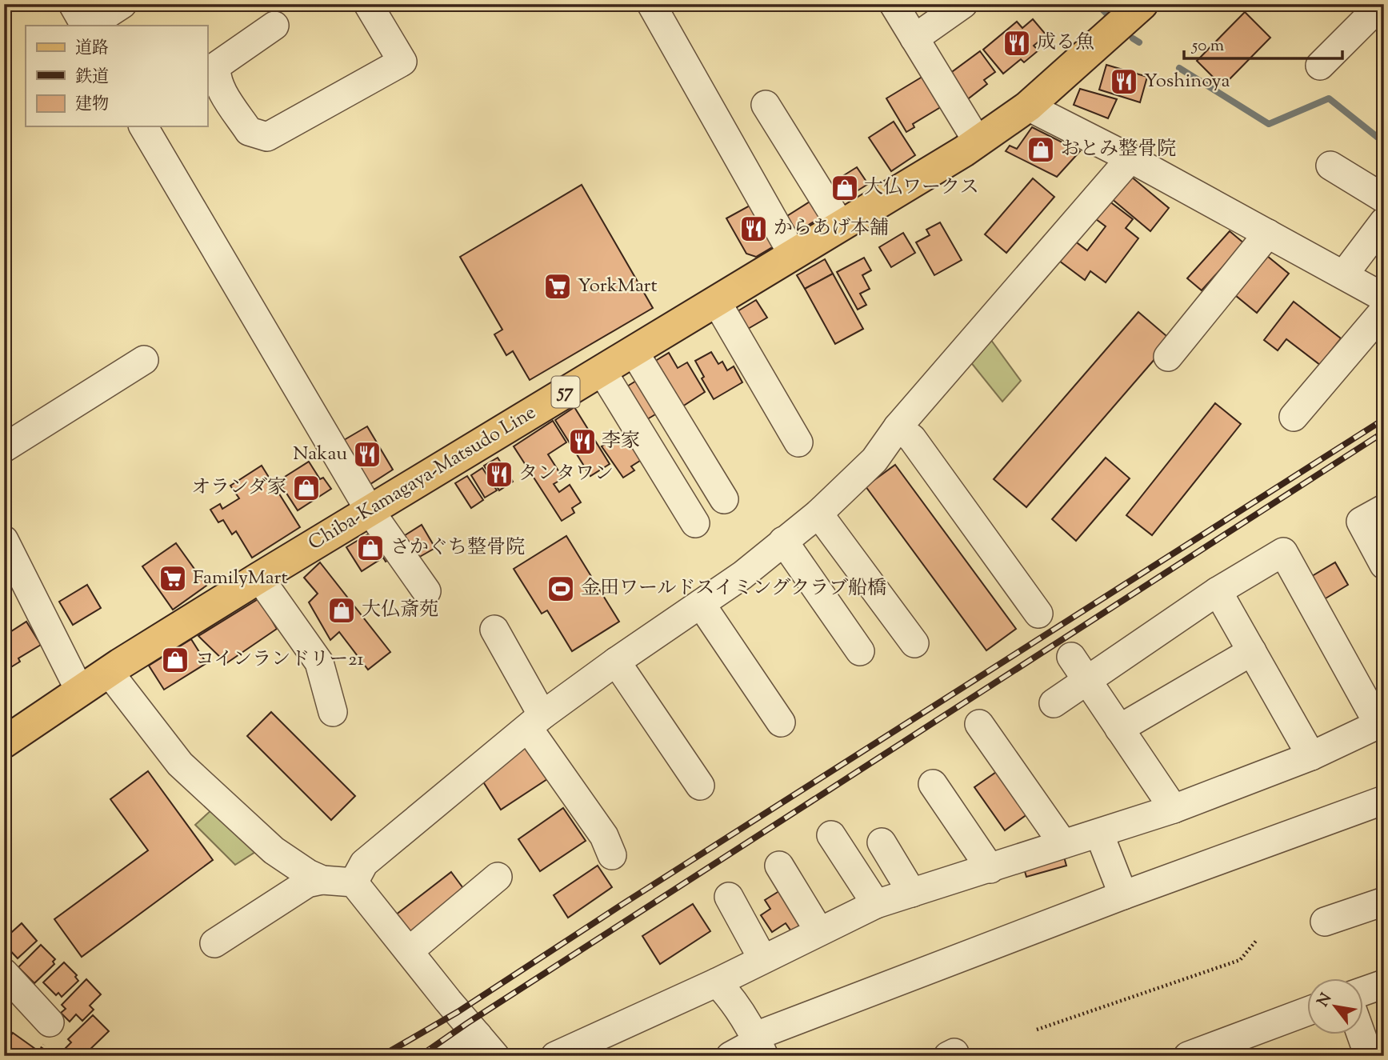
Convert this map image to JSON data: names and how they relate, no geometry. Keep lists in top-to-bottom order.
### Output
{
  "streets": {
    "main road": ["57", "Chiba-Kamagaya-Matsudo Line"]
  },
  "places": {
    "restaurant": [
      "成る魚",
      "Yoshinoya",
      "からあげ本舗",
      "李家",
      "Nakau",
      "タンタワン"
    ],
    "shop": [
      "おとみ整骨院",
      "大仏ワークス",
      "オランダ家",
      "さかぐち整骨院",
      "大仏斎苑",
      "コインランドリー21"
    ],
    "supermarket": ["YorkMart", "FamilyMart"],
    "sports": ["金田ワールドスイミングクラブ船橋"]
  },
  "legend": ["道路", "鉄道", "建物"],
  "scale_bar": "50 m",
  "north": "top left"
}
